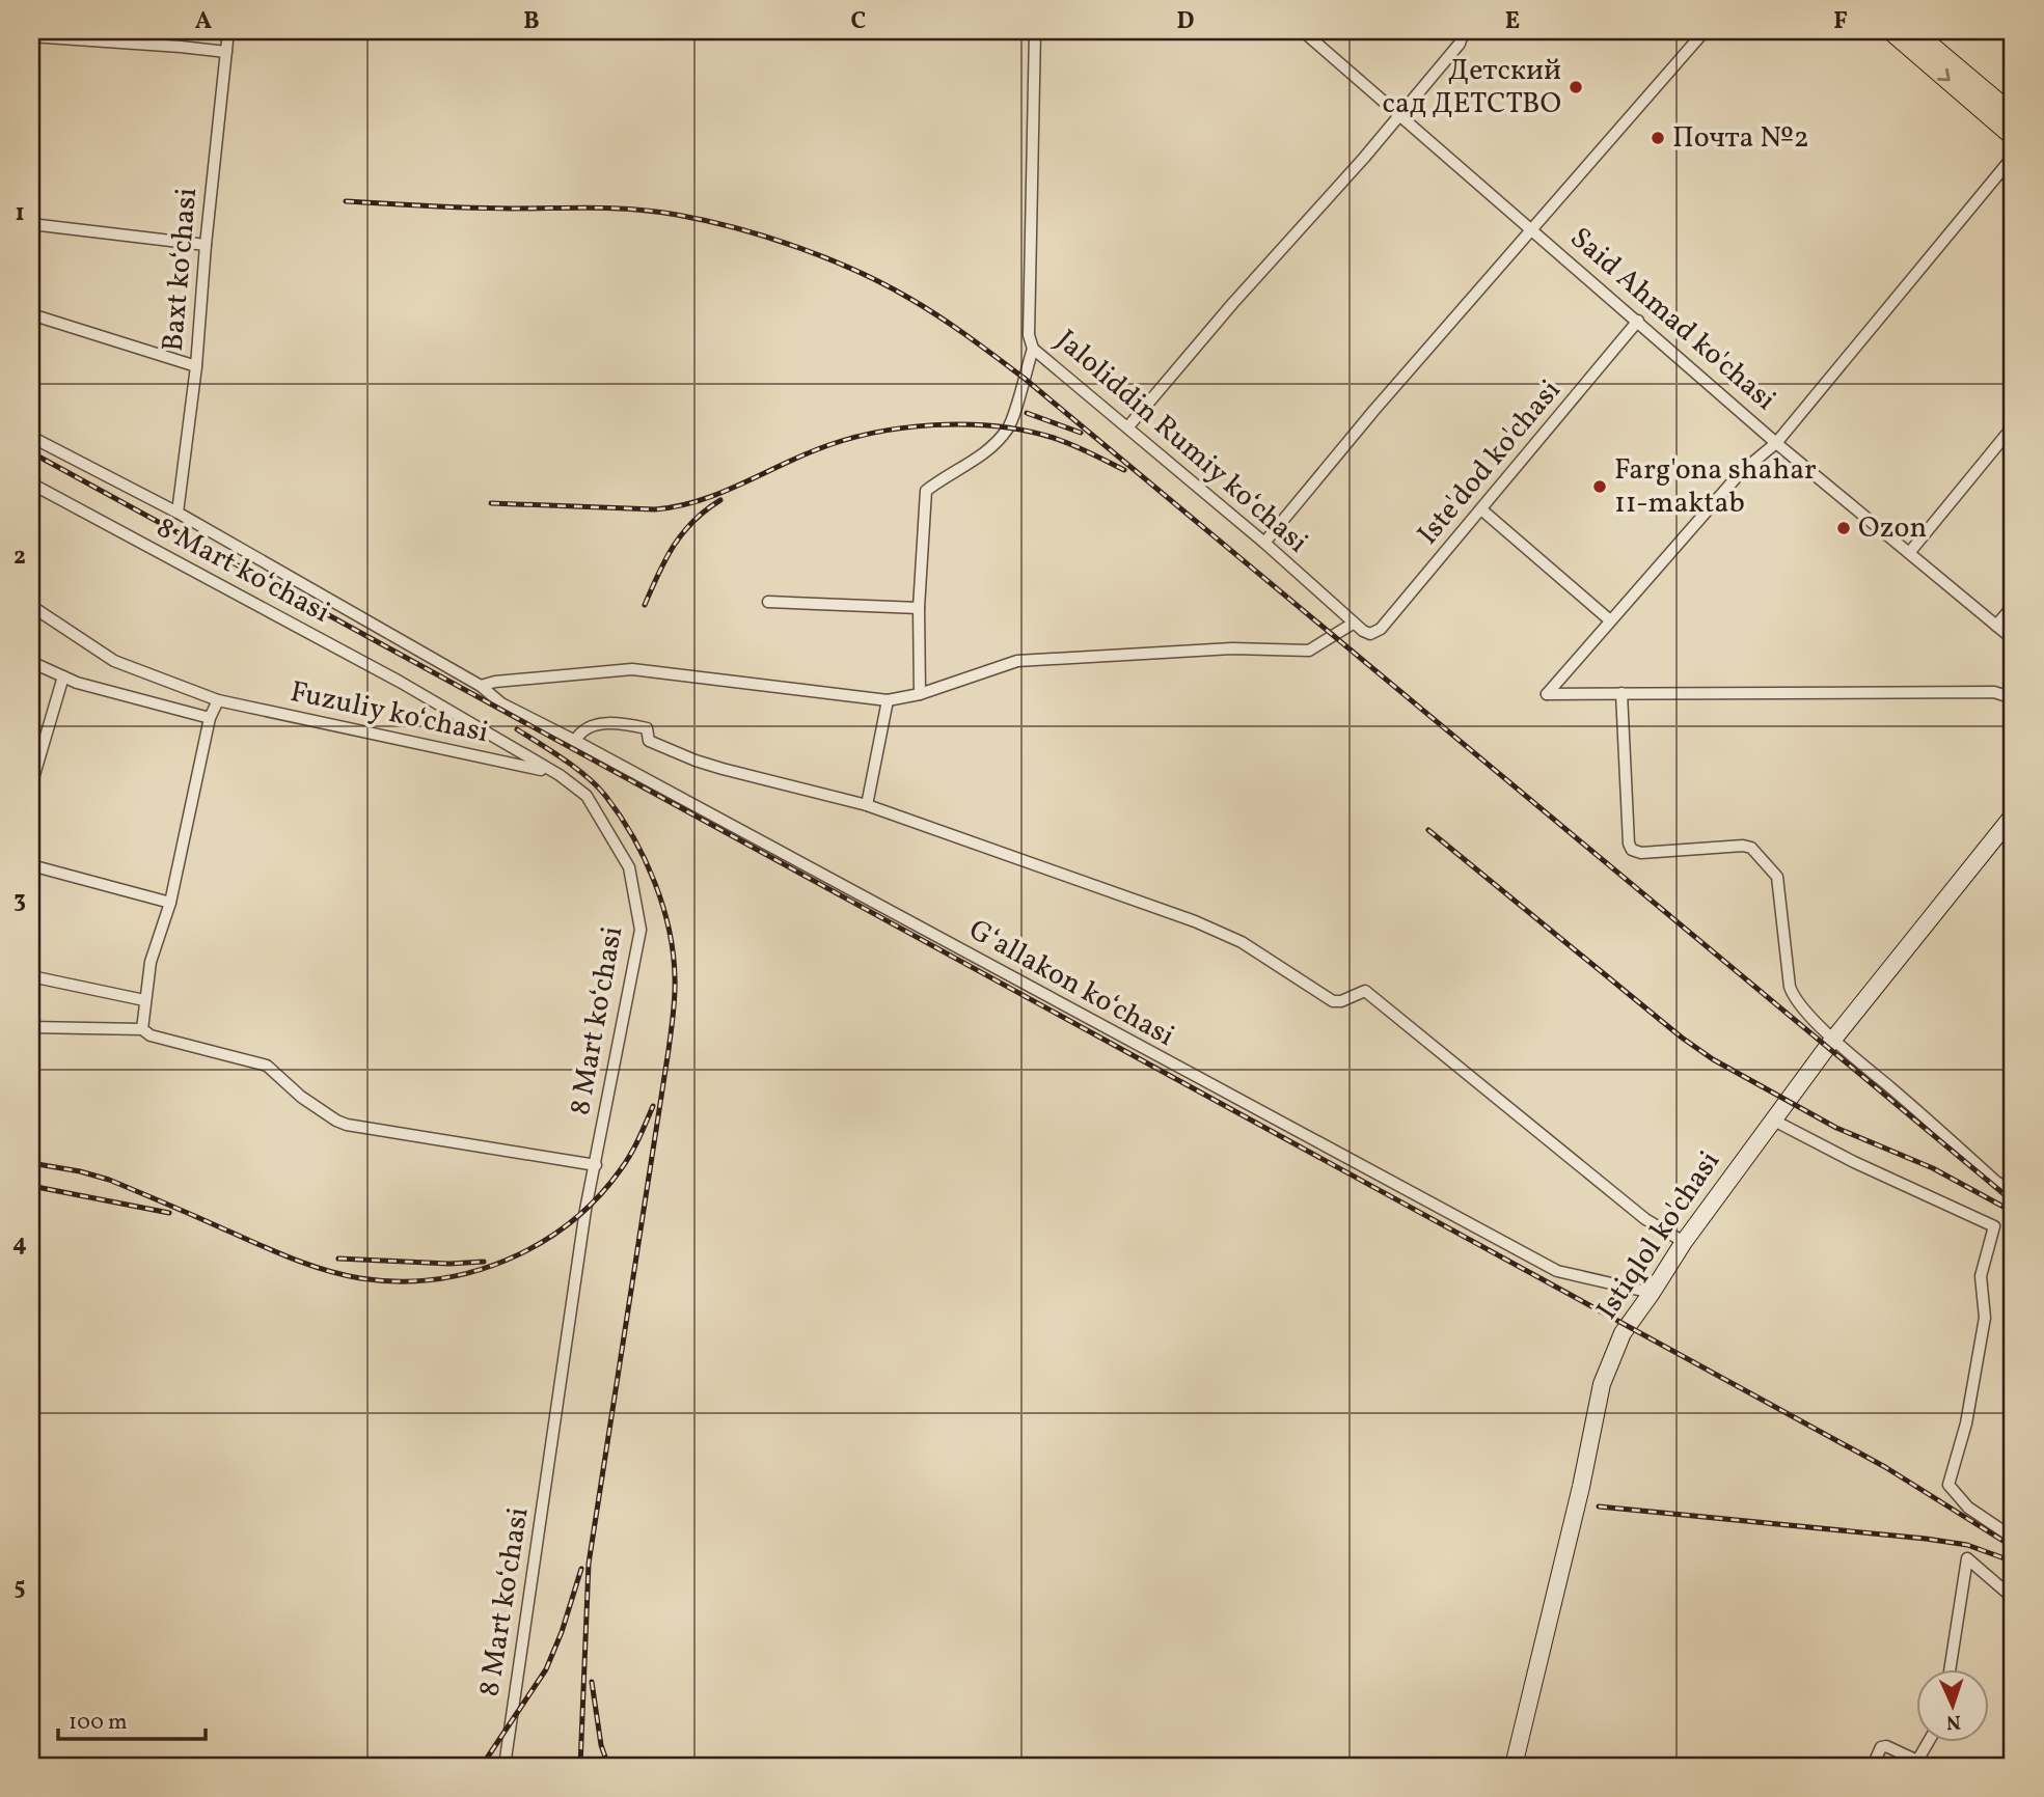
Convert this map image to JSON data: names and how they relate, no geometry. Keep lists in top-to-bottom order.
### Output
{
  "streets": {
    "main road": ["Istiqlol ko'chasi"],
    "street": [
      "Baxt koʻchasi",
      "Said Ahmad ko'chasi",
      "Jaloliddin Rumiy koʻchasi",
      "Iste'dod ko'chasi",
      "8 Mart koʻchasi",
      "Fuzuliy koʻchasi",
      "Gʻallakon koʻchasi"
    ]
  },
  "crossings": [
    ["Baxt koʻchasi", "Gʻallakon koʻchasi"],
    ["Said Ahmad ko'chasi", "Iste'dod ko'chasi"],
    ["Jaloliddin Rumiy koʻchasi", "Iste'dod ko'chasi"],
    ["8 Mart koʻchasi", "Fuzuliy koʻchasi"],
    ["Gʻallakon koʻchasi", "Istiqlol ko'chasi"]
  ],
  "places": [
    "Детский сад ДЕТСТВО",
    "Почта №2",
    "Farg'ona shahar 11-maktab",
    "Ozon"
  ],
  "scale_bar": "100 m",
  "north": "bottom",
  "grid": {
    "columns": [
      "A",
      "B",
      "C",
      "D",
      "E",
      "F"
    ],
    "rows": [
      "1",
      "2",
      "3",
      "4",
      "5"
    ]
  }
}
